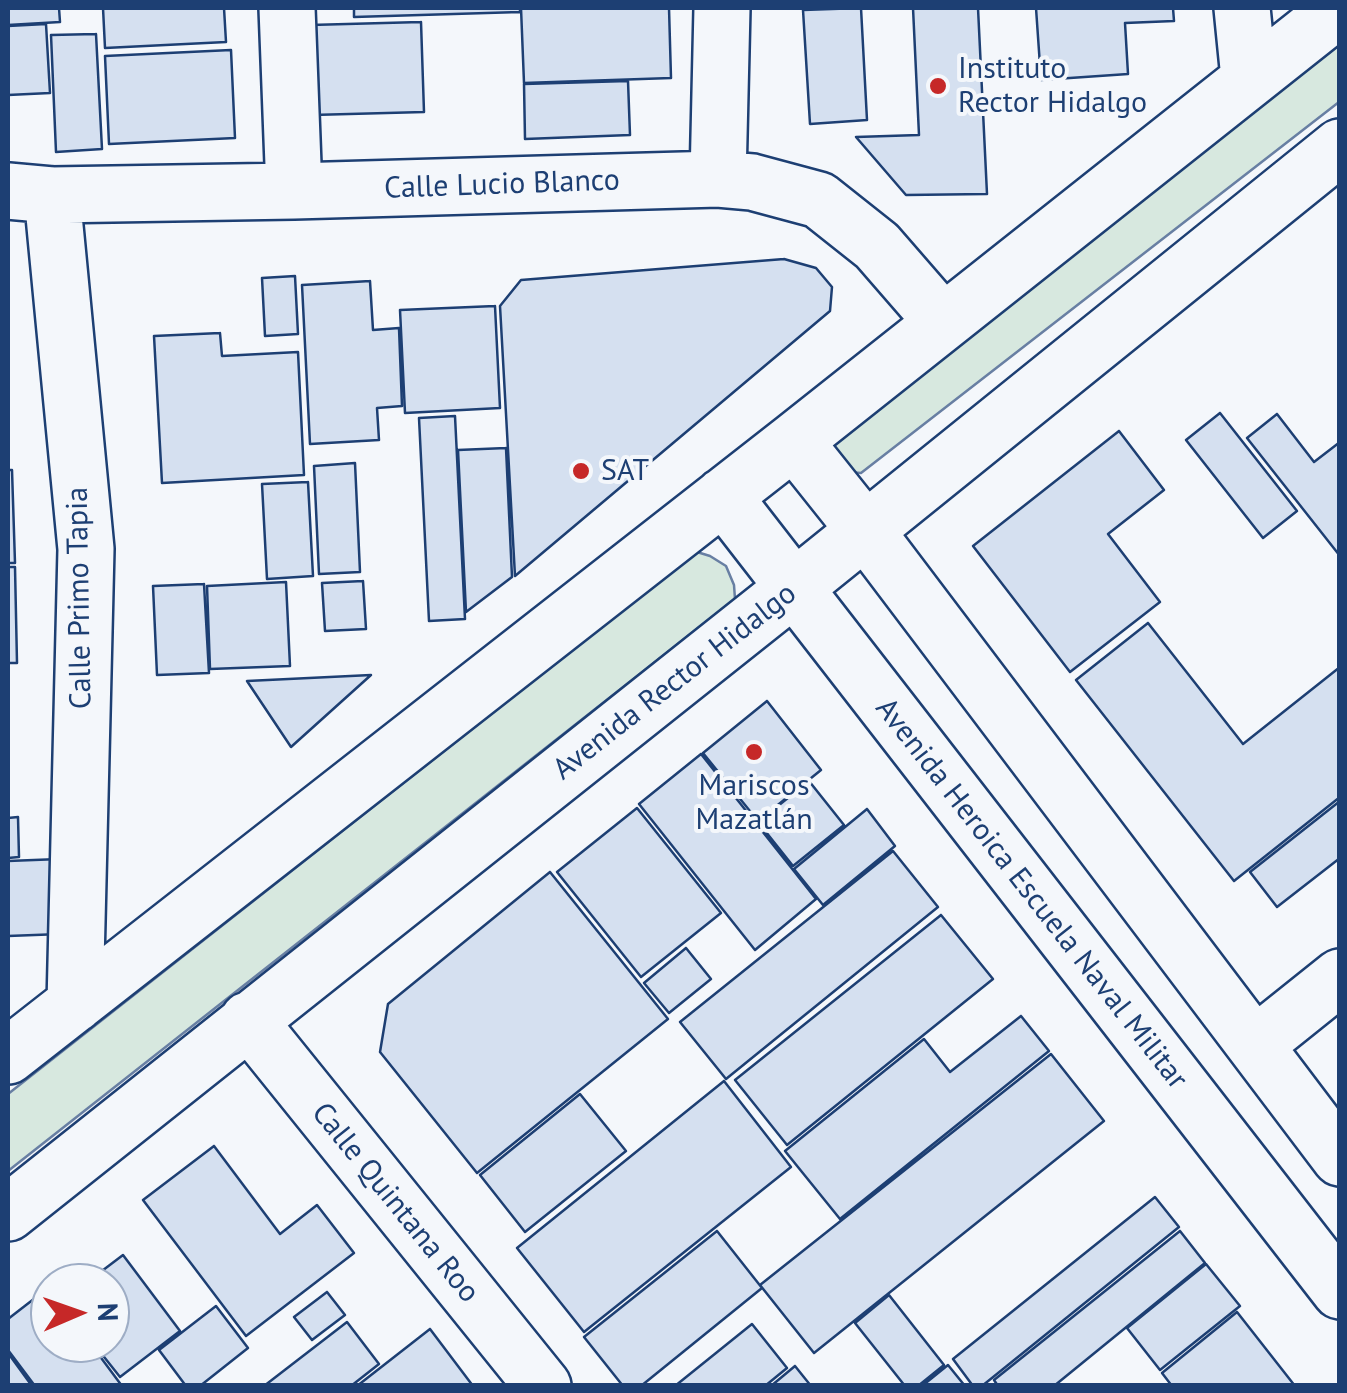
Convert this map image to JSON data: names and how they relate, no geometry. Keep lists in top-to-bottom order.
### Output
{
  "streets": {
    "street": [
      "Calle Lucio Blanco",
      "Calle Primo Tapia",
      "Avenida Rector Hidalgo",
      "Avenida Heroica Escuela Naval Militar",
      "Calle Quintana Roo"
    ]
  },
  "crossings": [
    ["Calle Lucio Blanco", "Calle Primo Tapia"],
    ["Avenida Rector Hidalgo", "Avenida Heroica Escuela Naval Militar"],
    ["Avenida Rector Hidalgo", "Calle Quintana Roo"]
  ],
  "places": ["Instituto Rector Hidalgo", "SAT", "Mariscos Mazatlán"],
  "north": "right"
}
